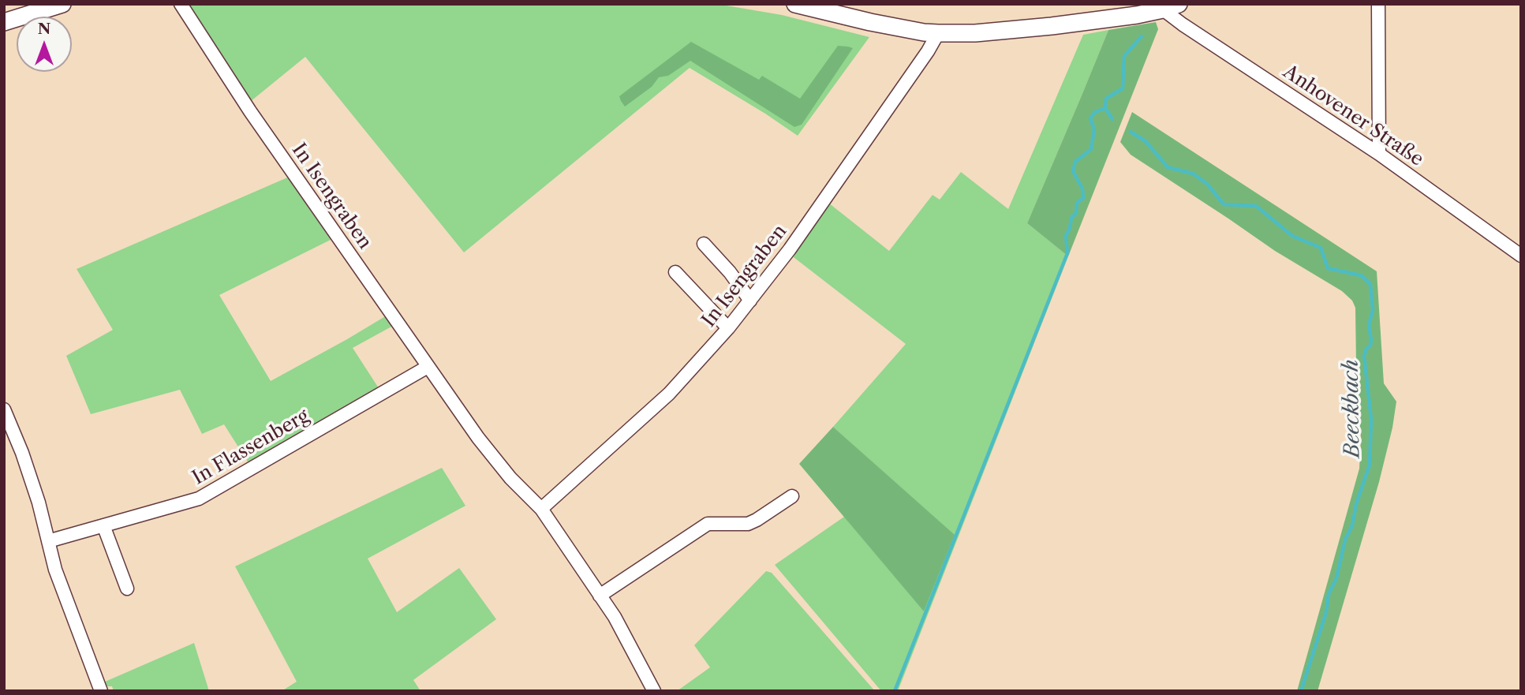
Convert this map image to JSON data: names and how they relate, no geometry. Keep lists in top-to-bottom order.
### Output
{
  "streets": {
    "street": ["Anhovener Straße", "In Isengraben", "In Flassenberg"]
  },
  "crossings": [
    ["In Isengraben", "In Flassenberg"]
  ],
  "water": ["Beeckbach"],
  "north": "top"
}
